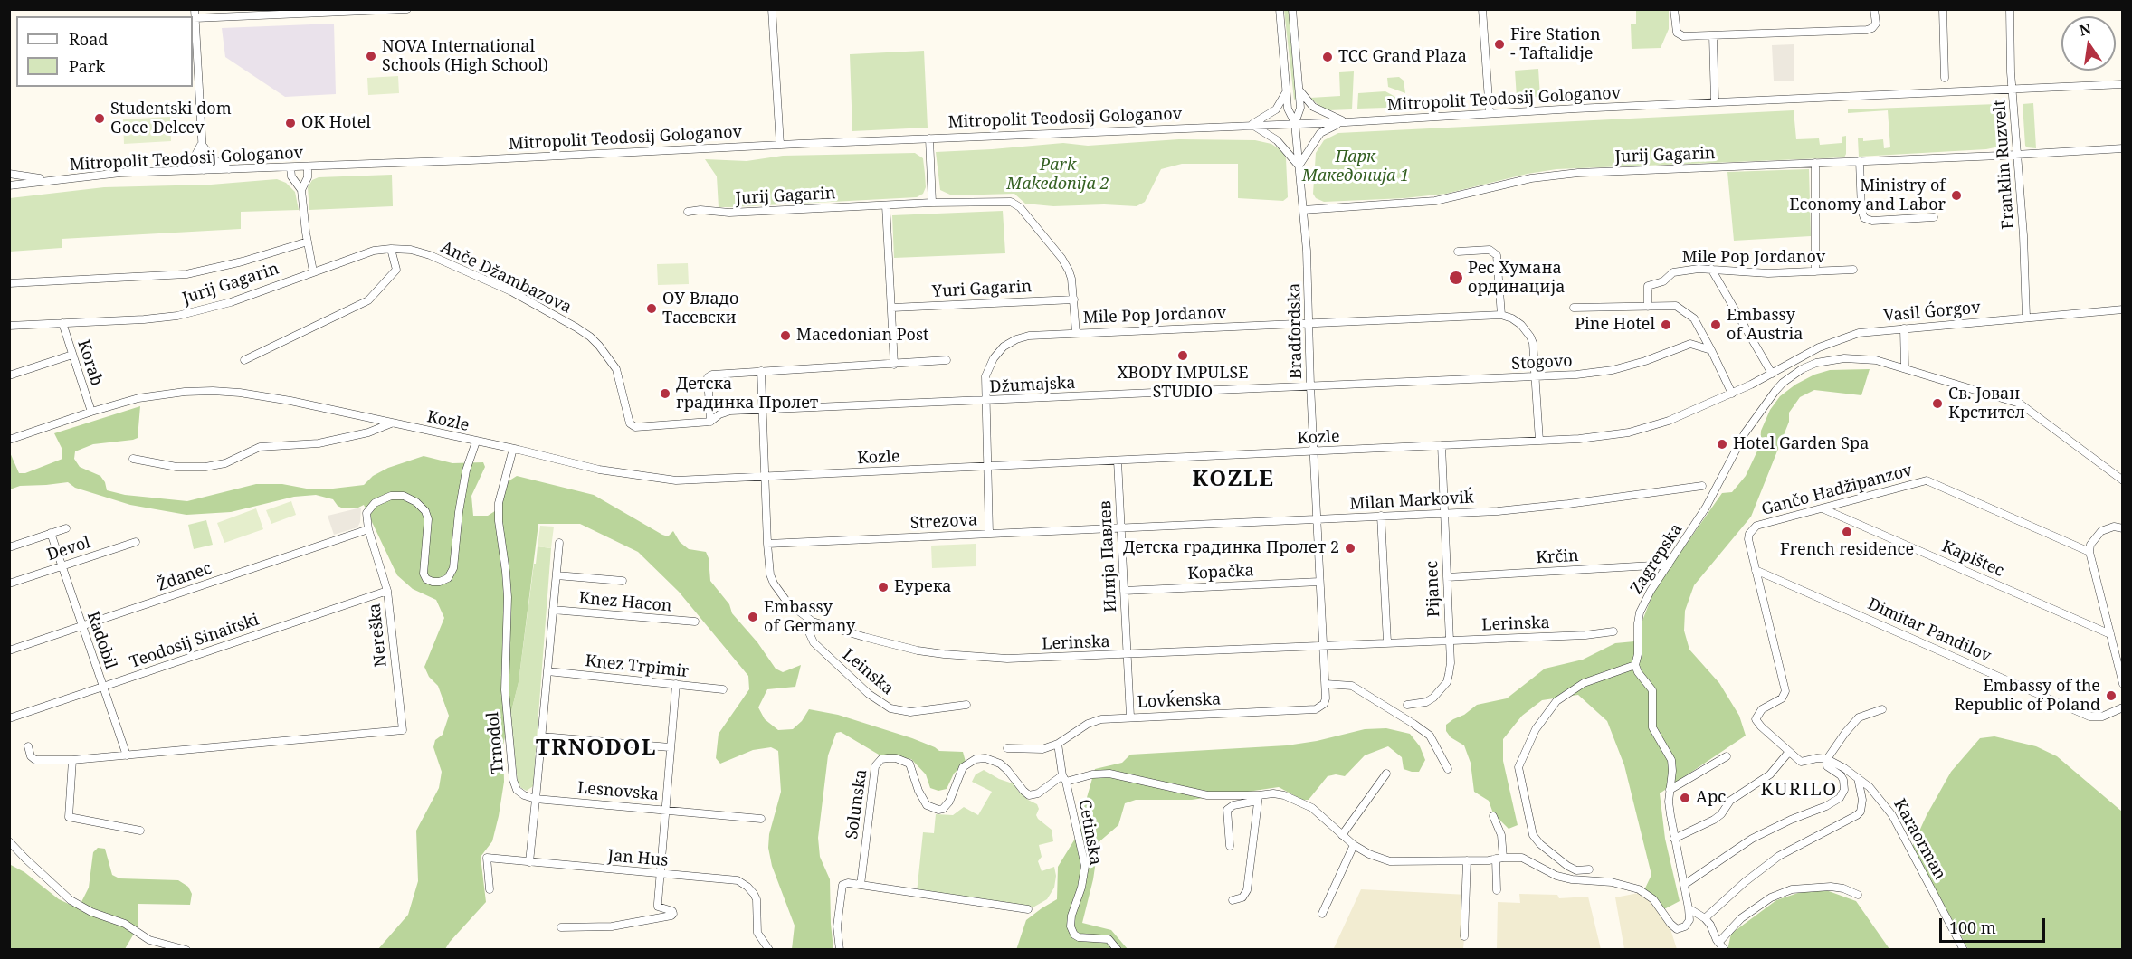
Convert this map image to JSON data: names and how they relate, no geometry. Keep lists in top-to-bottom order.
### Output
{
  "streets": {
    "street": [
      "Mitropolit Teodosij Gologanov",
      "Jurij Gagarin",
      "Franklin Ruzvelt",
      "Mile Pop Jordanov",
      "Anče Džambazova",
      "Yuri Gagarin",
      "Vasil Ǵorgov",
      "Bradfordska",
      "Korab",
      "Stogovo",
      "Džumajska",
      "Kozle",
      "Gančo Hadžipanzov",
      "Milan Markoviḱ",
      "Strezova",
      "Devol",
      "Илија Павлев",
      "Krčin",
      "Zagrepska",
      "Kapištec",
      "Kopačka",
      "Ždanec",
      "Pijanec",
      "Knez Hacon",
      "Lerinska",
      "Dimitar Pandilov",
      "Nereška",
      "Radobil",
      "Teodosij Sinaitski",
      "Knez Trpimir",
      "Leinska",
      "Lovḱenska",
      "Trnodol",
      "Lesnovska",
      "Solunska",
      "Cetinska",
      "Karaorman",
      "Jan Hus"
    ]
  },
  "crossings": [
    ["Mitropolit Teodosij Gologanov", "Franklin Ruzvelt"],
    ["Jurij Gagarin", "Franklin Ruzvelt"],
    ["Jurij Gagarin", "Mile Pop Jordanov"],
    ["Jurij Gagarin", "Anče Džambazova"],
    ["Jurij Gagarin", "Yuri Gagarin"],
    ["Jurij Gagarin", "Bradfordska"],
    ["Jurij Gagarin", "Korab"],
    ["Franklin Ruzvelt", "Vasil Ǵorgov"],
    ["Mile Pop Jordanov", "Bradfordska"],
    ["Mile Pop Jordanov", "Džumajska"],
    ["Mile Pop Jordanov", "Kozle"],
    ["Mile Pop Jordanov", "Strezova"],
    ["Anče Džambazova", "Džumajska"],
    ["Vasil Ǵorgov", "Kozle"],
    ["Bradfordska", "Stogovo"],
    ["Bradfordska", "Džumajska"],
    ["Bradfordska", "Kozle"],
    ["Bradfordska", "Lovḱenska"],
    ["Korab", "Kozle"],
    ["Stogovo", "Džumajska"],
    ["Džumajska", "Lerinska"],
    ["Kozle", "Илија Павлев"],
    ["Kozle", "Pijanec"],
    ["Kozle", "Lerinska"],
    ["Kozle", "Nereška"],
    ["Kozle", "Lovḱenska"],
    ["Kozle", "Trnodol"],
    ["Gančo Hadžipanzov", "Kapištec"],
    ["Gančo Hadžipanzov", "Dimitar Pandilov"],
    ["Milan Markoviḱ", "Strezova"],
    ["Milan Markoviḱ", "Илија Павлев"],
    ["Milan Markoviḱ", "Pijanec"],
    ["Milan Markoviḱ", "Lovḱenska"],
    ["Strezova", "Илија Павлев"],
    ["Strezova", "Lerinska"],
    ["Devol", "Radobil"],
    ["Илија Павлев", "Kopačka"],
    ["Илија Павлев", "Lerinska"],
    ["Илија Павлев", "Lovḱenska"],
    ["Krčin", "Zagrepska"],
    ["Krčin", "Pijanec"],
    ["Kopačka", "Lovḱenska"],
    ["Ždanec", "Nereška"],
    ["Ždanec", "Radobil"],
    ["Pijanec", "Lerinska"],
    ["Lerinska", "Leinska"],
    ["Lerinska", "Lovḱenska"],
    ["Nereška", "Radobil"],
    ["Nereška", "Teodosij Sinaitski"],
    ["Radobil", "Teodosij Sinaitski"],
    ["Trnodol", "Lesnovska"],
    ["Solunska", "Cetinska"]
  ],
  "districts": ["KOZLE", "TRNODOL", "KURILO"],
  "parks": ["Парк Македонија 1", "Park Makedonija 2"],
  "places": [
    "Fire Station - Taftalidje",
    "NOVA International Schools (High School)",
    "TCC Grand Plaza",
    "Studentski dom Goce Delcev",
    "OK Hotel",
    "Ministry of Economy and Labor",
    "Рес Хумана ординација",
    "ОУ Владо Тасевски",
    "Pine Hotel",
    "Embassy of Austria",
    "Macedonian Post",
    "XBODY IMPULSE STUDIO",
    "Детска градинка Пролет",
    "Св. Јован Крстител",
    "Hotel Garden Spa",
    "French residence",
    "Детска градинка Пролет 2",
    "Еурека",
    "Embassy of Germany",
    "Embassy of the Republic of Poland",
    "Арс"
  ],
  "legend": ["Road", "Park"],
  "scale_bar": "100 m",
  "north": "top"
}
